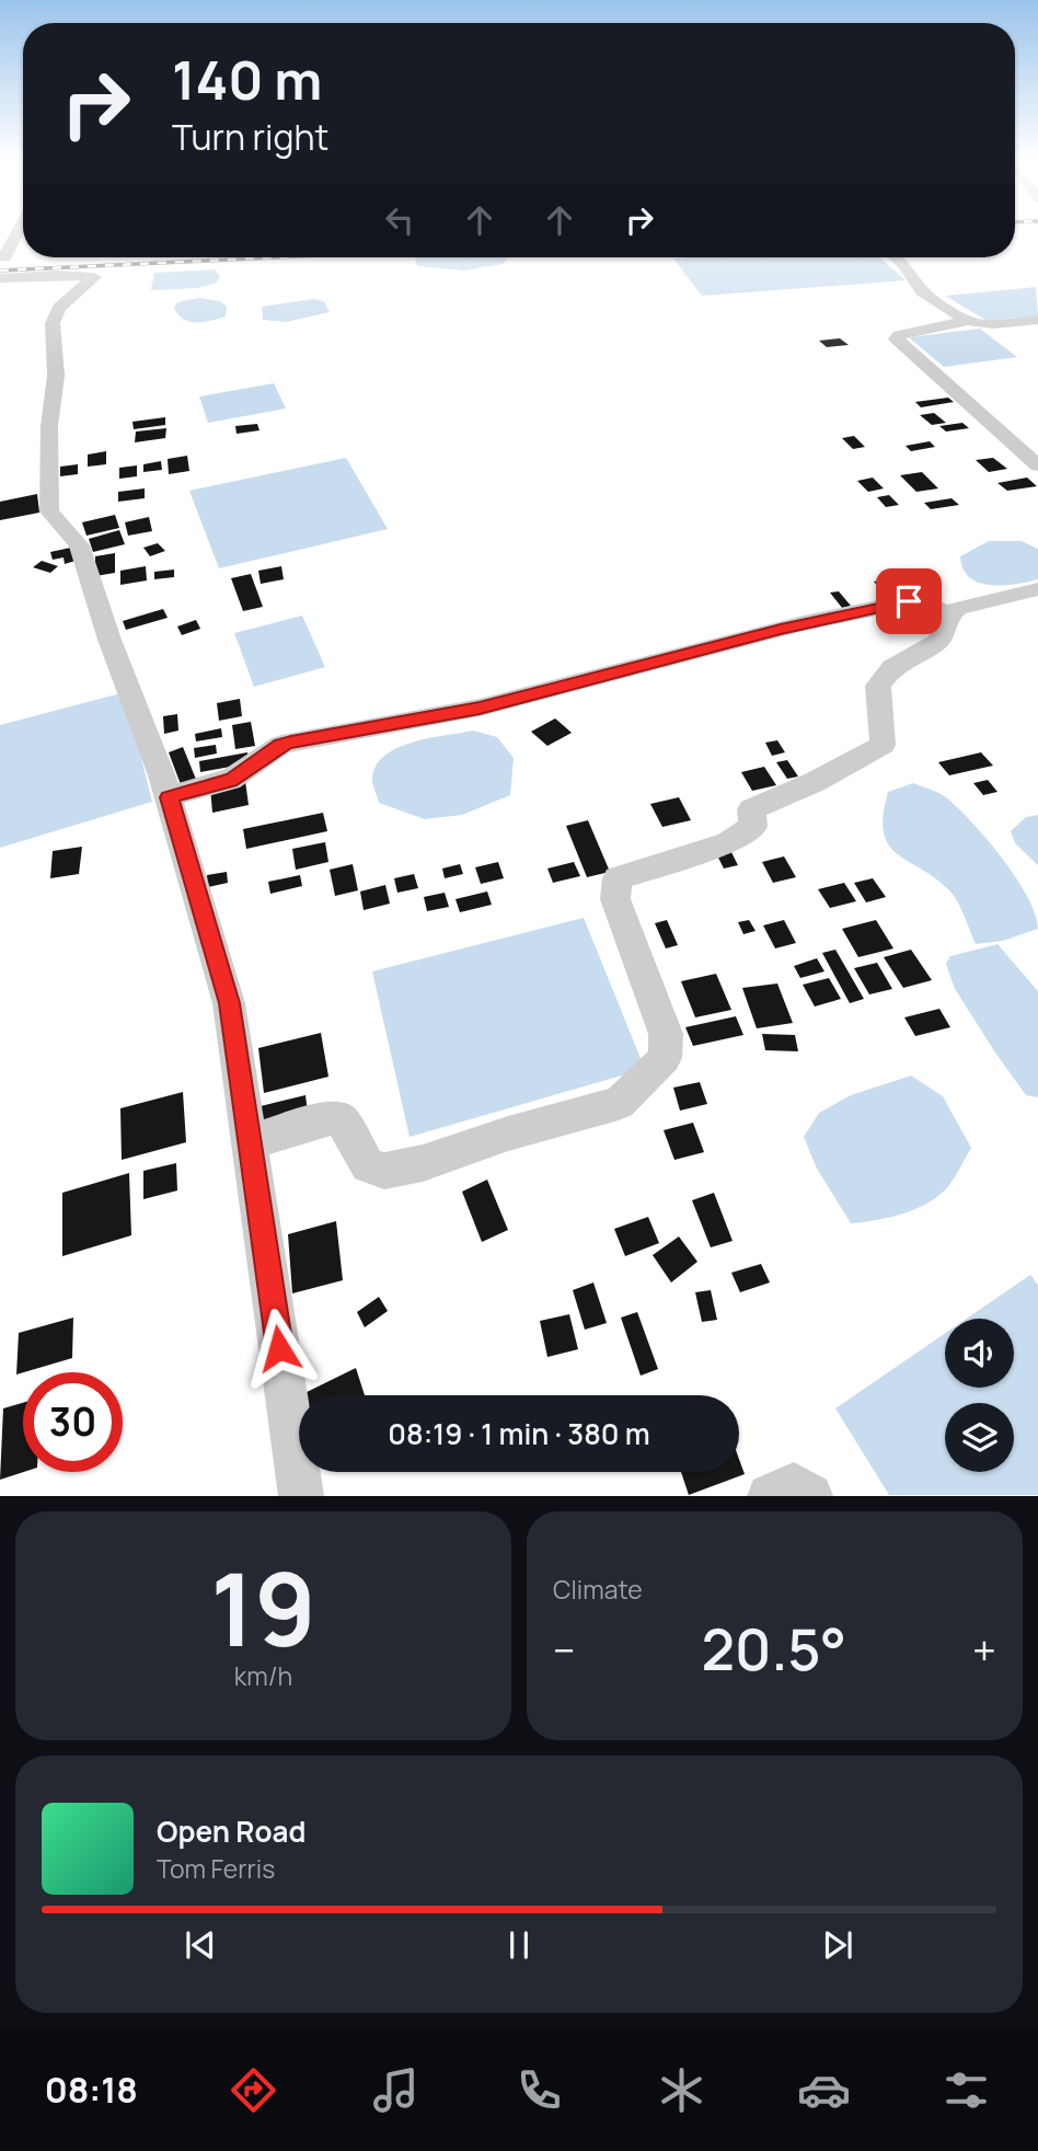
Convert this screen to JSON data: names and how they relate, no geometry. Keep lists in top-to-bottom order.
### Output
{
  "page": {
    "turn": ["140 m", "Turn right"],
    "limit": "30",
    "trip": "08:19 · 1 min · 380 m",
    "tile": [
      ["19", "km/h"],
      "Climate"
    ],
    "heat": ["−", "20.5°", "+"],
    "song": ["Open Road", "Tom Ferris"],
    "tabs": "08:18"
  }
}
